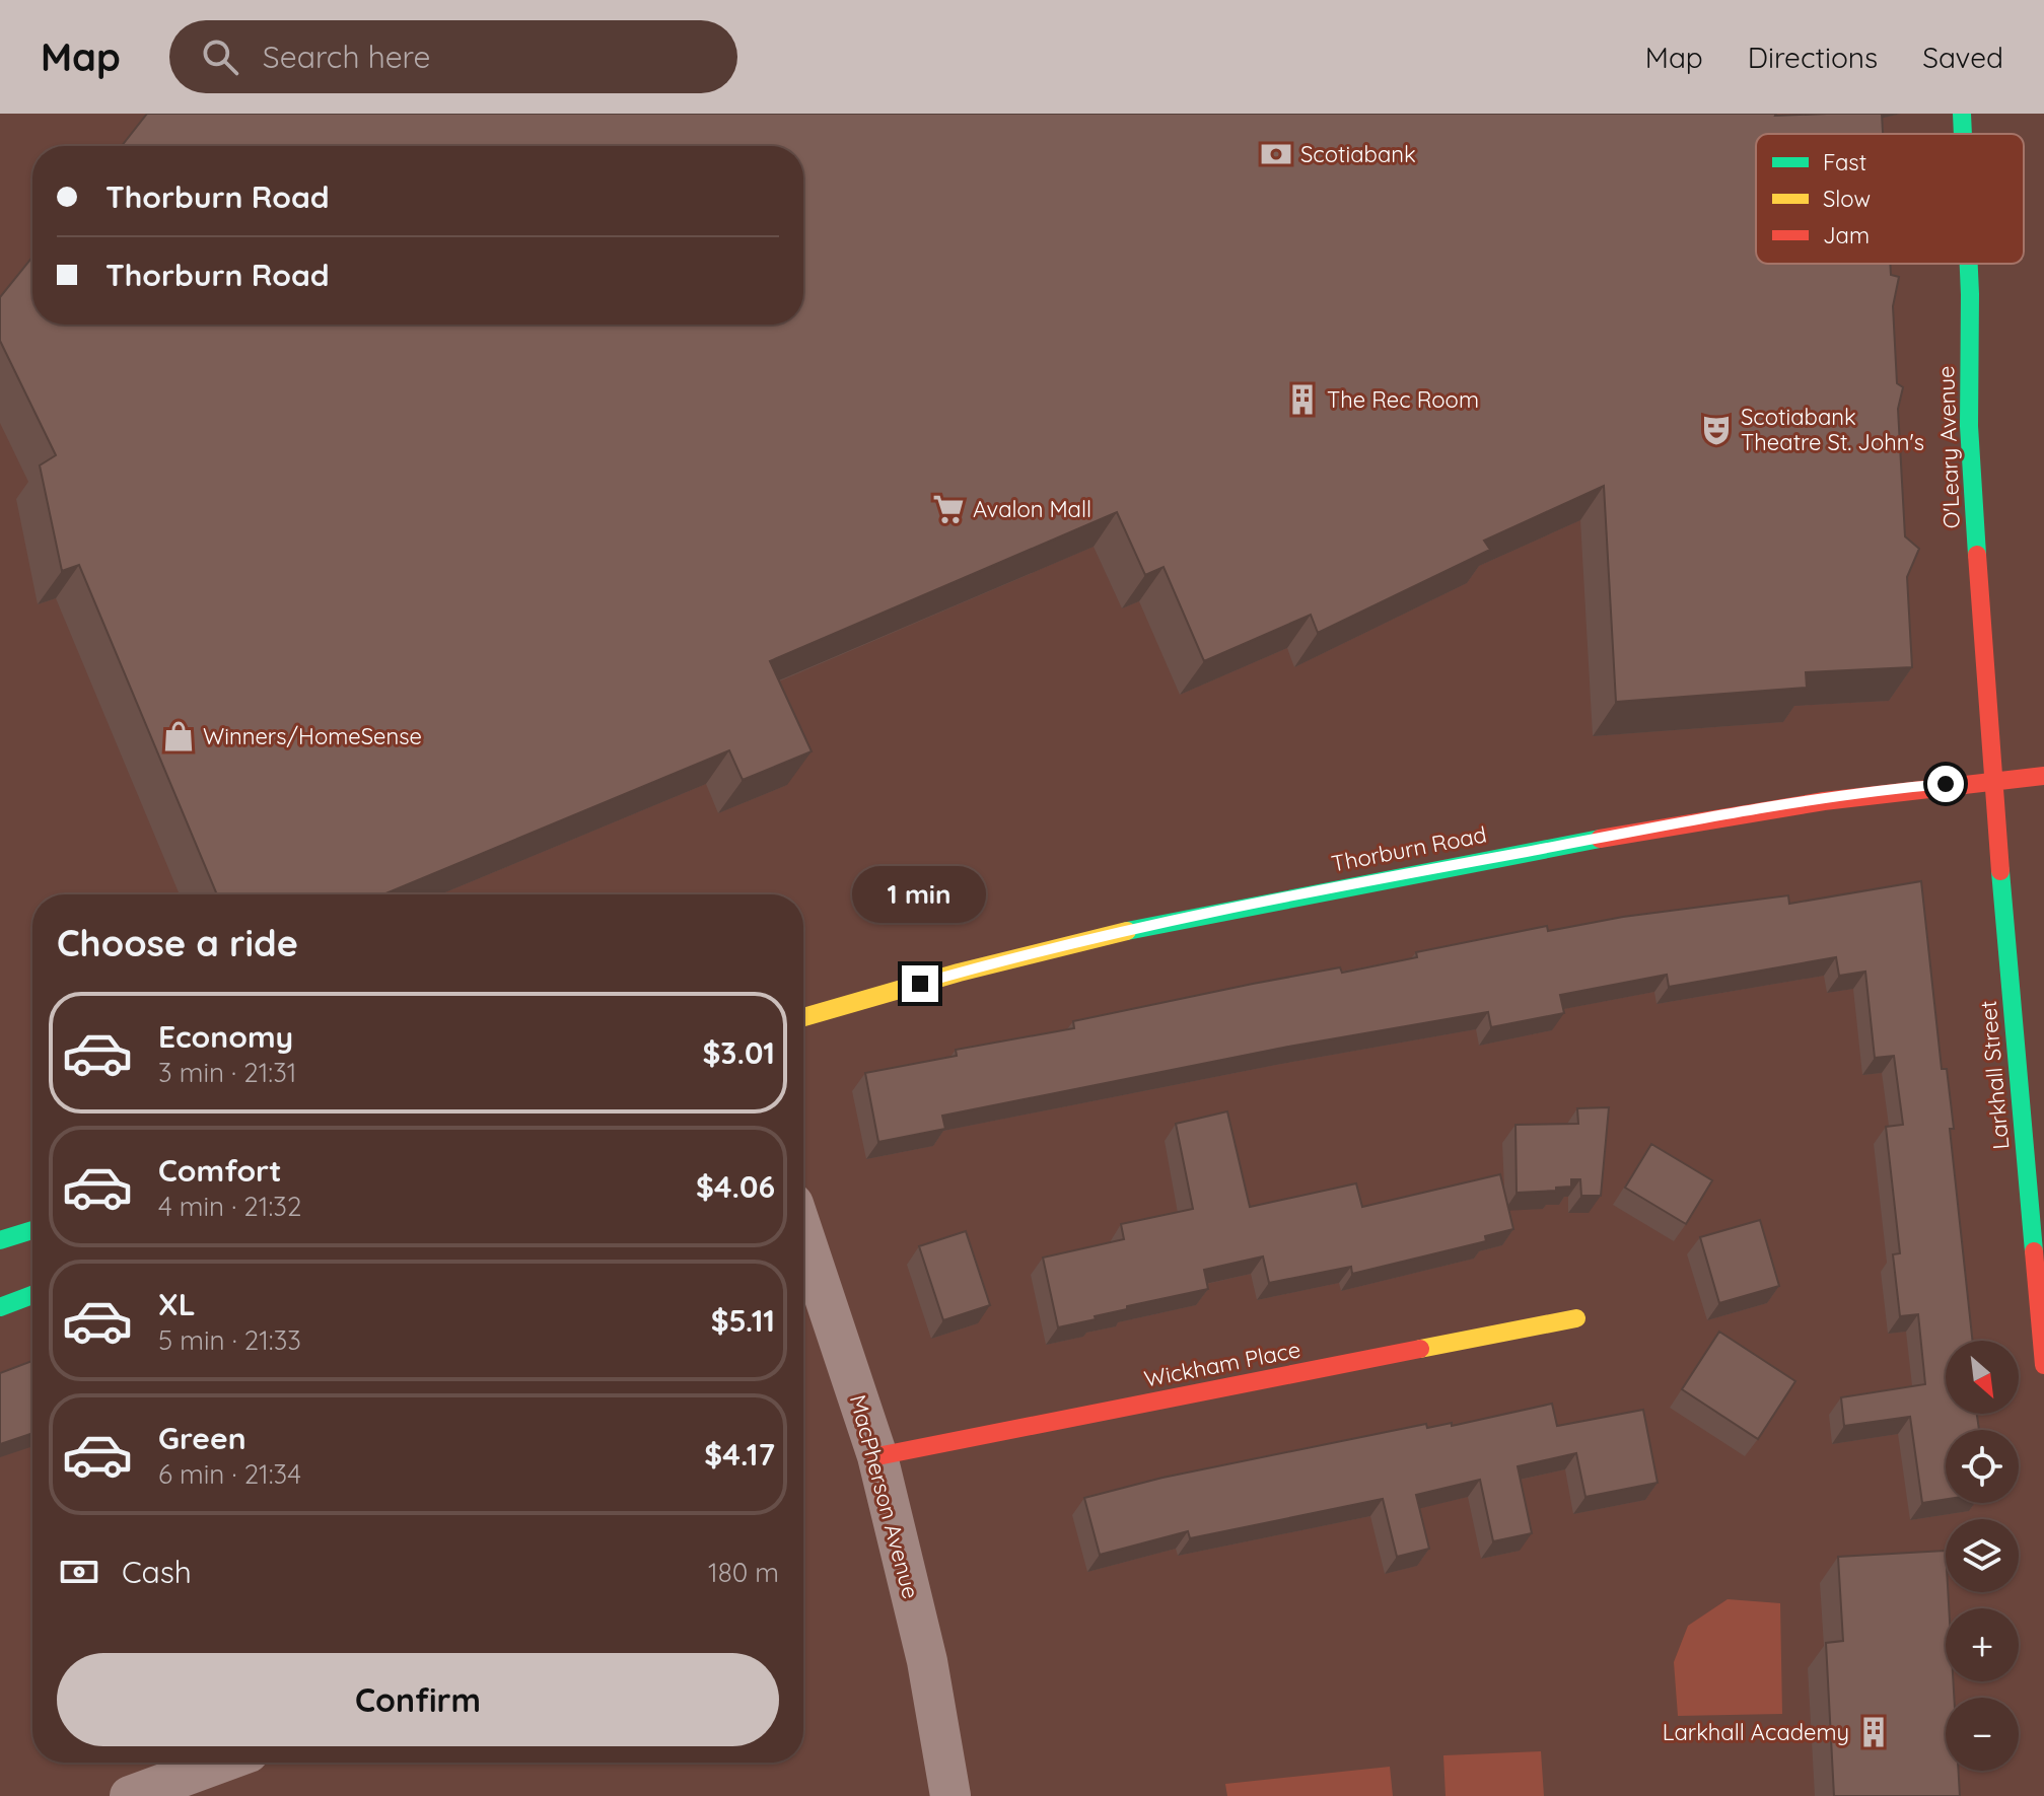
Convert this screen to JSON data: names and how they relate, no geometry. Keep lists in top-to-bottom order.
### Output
{
  "streets": {
    "street": [
      "O'Leary Avenue",
      "Thorburn Road",
      "Larkhall Street",
      "Wickham Place",
      "MacPherson Avenue"
    ]
  },
  "crossings": [
    ["O'Leary Avenue", "Thorburn Road"],
    ["O'Leary Avenue", "Larkhall Street"],
    ["Thorburn Road", "Larkhall Street"],
    ["Wickham Place", "MacPherson Avenue"]
  ],
  "places": {
    "bank": ["Scotiabank"],
    "building": ["The Rec Room", "Larkhall Academy"],
    "theatre": ["Scotiabank Theatre St. John's"],
    "supermarket": ["Avalon Mall"],
    "shop": ["Winners/HomeSense"]
  },
  "legend": ["Fast", "Slow", "Jam"],
  "north": "bottom right",
  "page": {
    "header": "Map",
    "search": "Search here",
    "nav": ["Map", "Directions", "Saved"],
    "banner": ["Thorburn Road", "Thorburn Road"],
    "bubble": "1 min",
    "heading": "Choose a ride",
    "list": [
      {
        "name": "Economy",
        "note": "3 min · 21:31",
        "value": "$3.01"
      },
      {
        "name": "Comfort",
        "note": "4 min · 21:32",
        "value": "$4.06"
      },
      {
        "name": "XL",
        "note": "5 min · 21:33",
        "value": "$5.11"
      },
      {
        "name": "Green",
        "note": "6 min · 21:34",
        "value": "$4.17"
      }
    ],
    "map_buttons": ["+", "−"],
    "pay": ["Cash", "180 m"],
    "buttons": "Confirm"
  }
}
